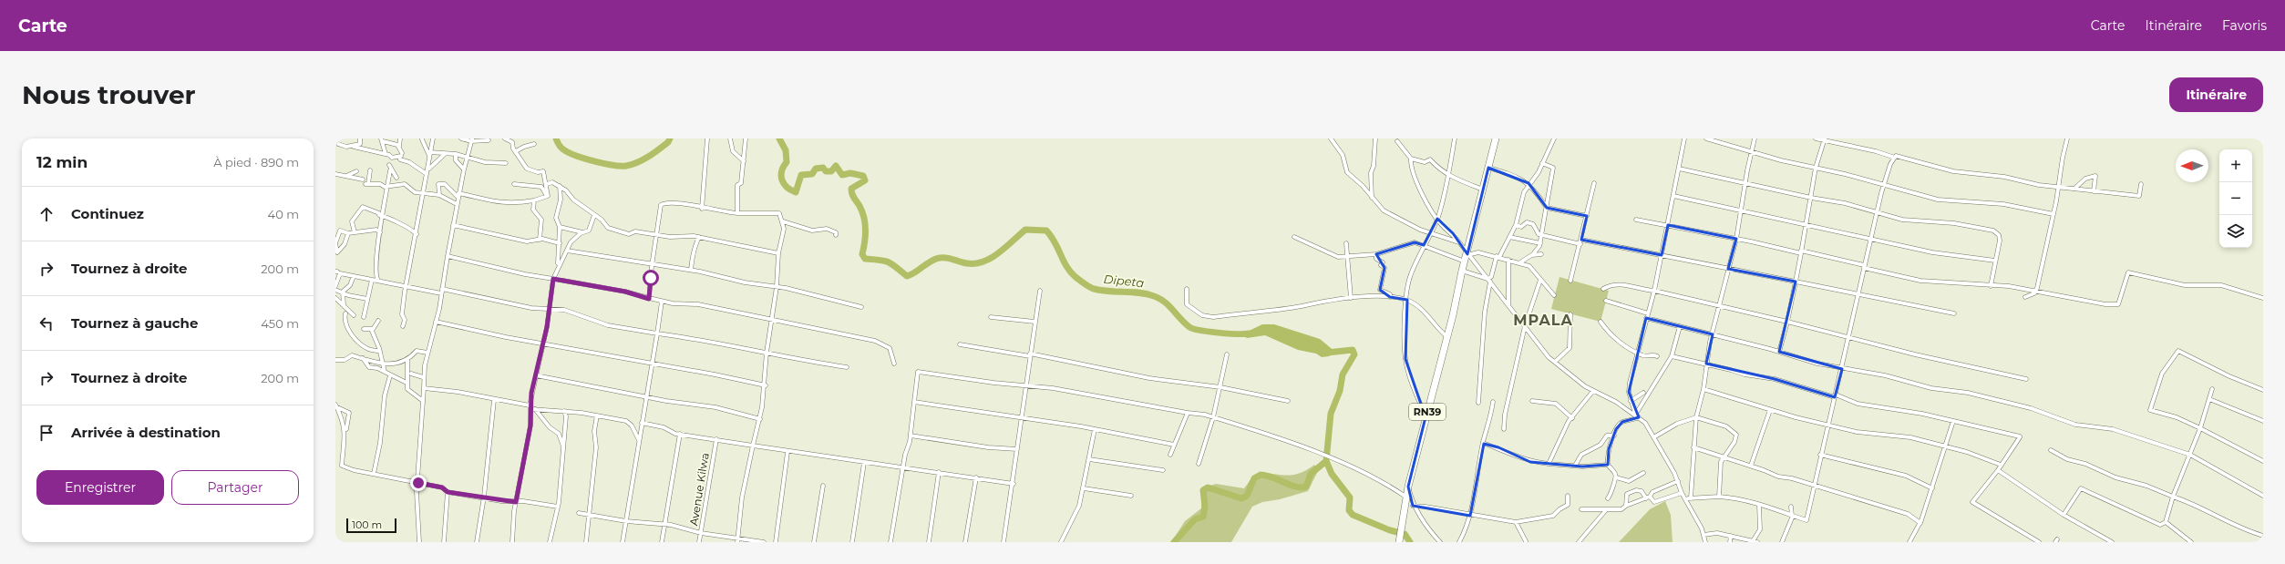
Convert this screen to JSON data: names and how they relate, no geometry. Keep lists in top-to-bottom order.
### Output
{
  "streets": {
    "highway": ["RN39"],
    "street": ["Avenue Kilwa"]
  },
  "districts": ["MPALA"],
  "water": ["Dipeta"],
  "scale_bar": "100 m",
  "north": "left",
  "page": {
    "header": "Carte",
    "nav": ["Carte", "Itinéraire", "Favoris"],
    "buttons": [
      "Itinéraire",
      ["Enregistrer", "Partager"]
    ],
    "title": "Nous trouver",
    "heading": ["12 min", "À pied · 890 m"],
    "map_buttons": ["+", "−"],
    "list": [
      ["Continuez", "40 m"],
      ["Tournez à droite", "200 m"],
      ["Tournez à gauche", "450 m"],
      ["Tournez à droite", "200 m"],
      "Arrivée à destination"
    ],
    "scale": "100 m"
  }
}
